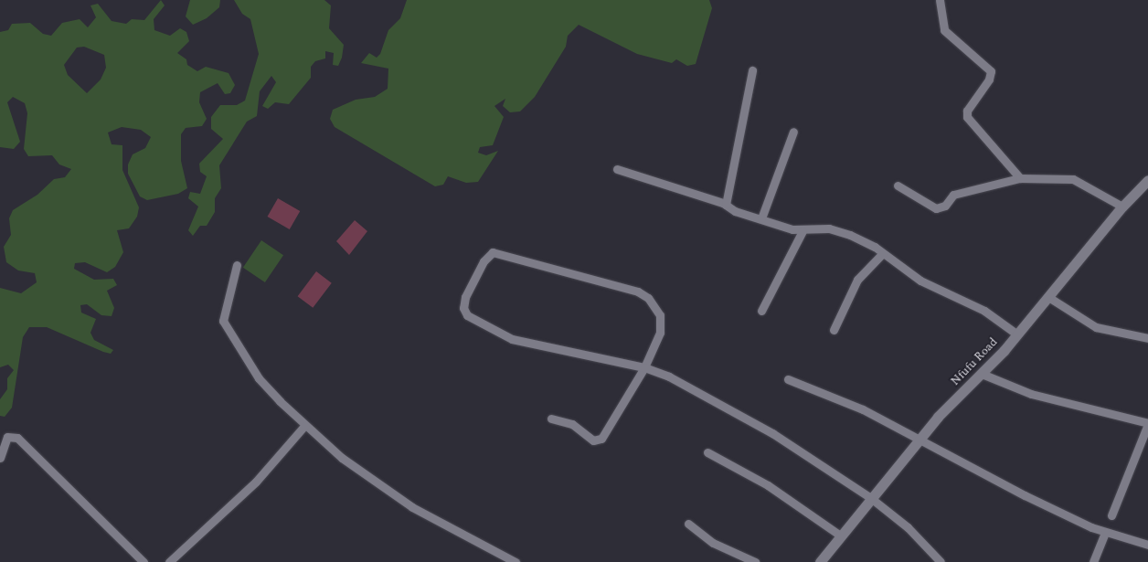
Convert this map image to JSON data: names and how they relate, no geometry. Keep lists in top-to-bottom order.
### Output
{
  "streets": {
    "street": ["Nfufu Road"]
  }
}
